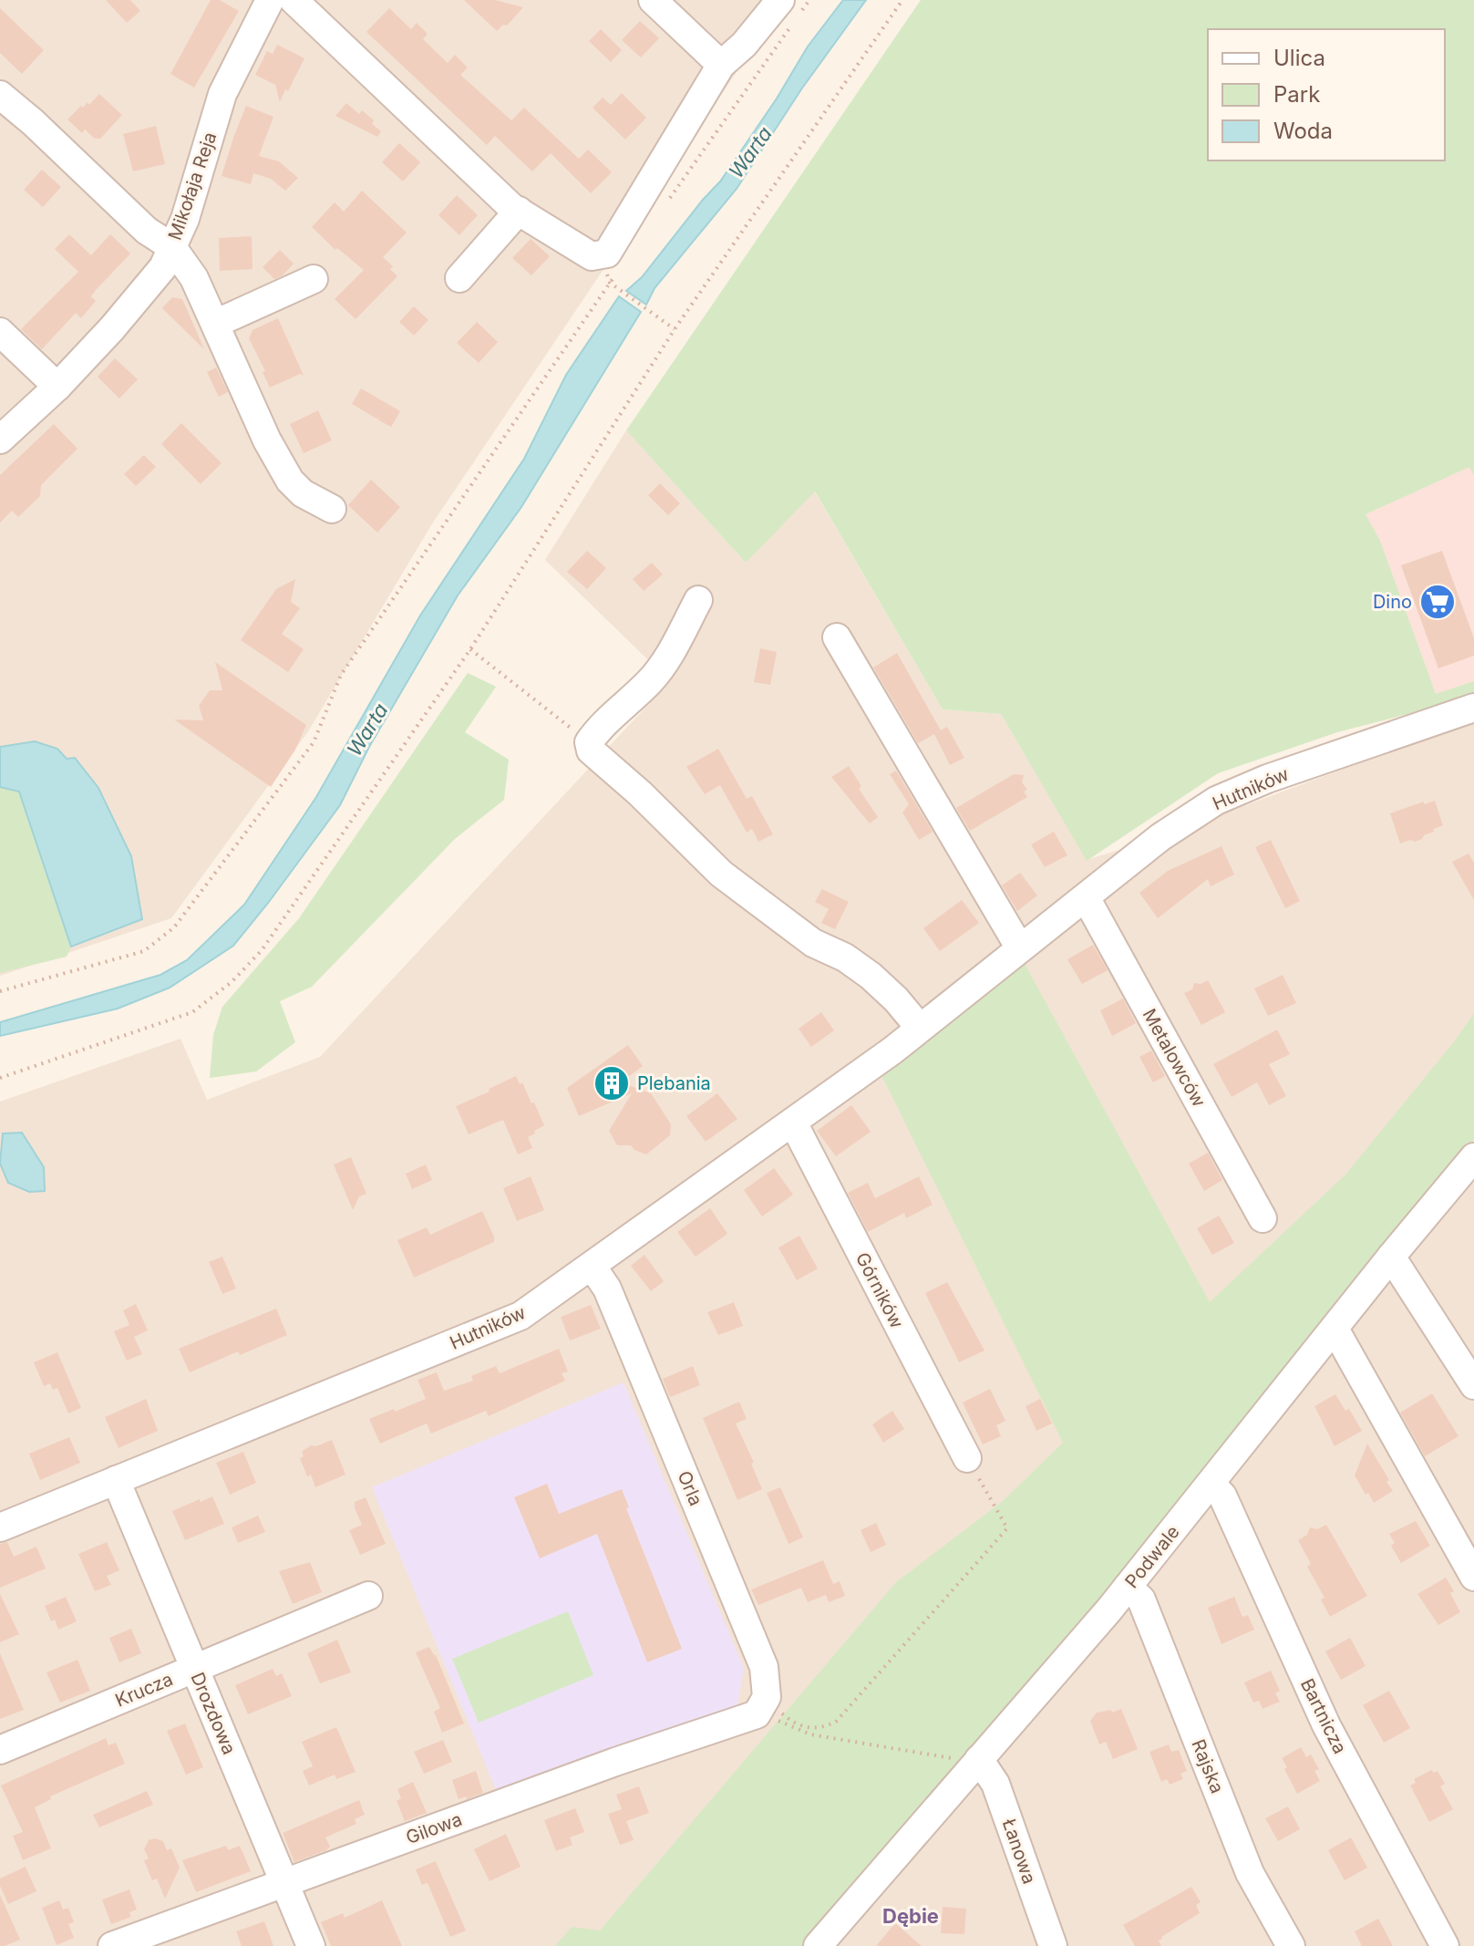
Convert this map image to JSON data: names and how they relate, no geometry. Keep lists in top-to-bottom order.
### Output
{
  "streets": {
    "street": [
      "Mikołaja Reja",
      "Hutników",
      "Metalowców",
      "Górników",
      "Orla",
      "Podwale",
      "Krucza",
      "Drozdowa",
      "Bartnicza",
      "Rajska",
      "Gilowa",
      "Łanowa"
    ]
  },
  "crossings": [
    ["Hutników", "Metalowców"],
    ["Hutników", "Górników"],
    ["Hutników", "Orla"],
    ["Hutników", "Drozdowa"],
    ["Orla", "Gilowa"],
    ["Podwale", "Bartnicza"],
    ["Podwale", "Rajska"],
    ["Podwale", "Łanowa"],
    ["Krucza", "Drozdowa"],
    ["Drozdowa", "Gilowa"]
  ],
  "districts": ["Dębie"],
  "water": ["Warta"],
  "places": {
    "supermarket": ["Dino"],
    "building": ["Plebania"]
  },
  "legend": ["Ulica", "Park", "Woda"]
}
